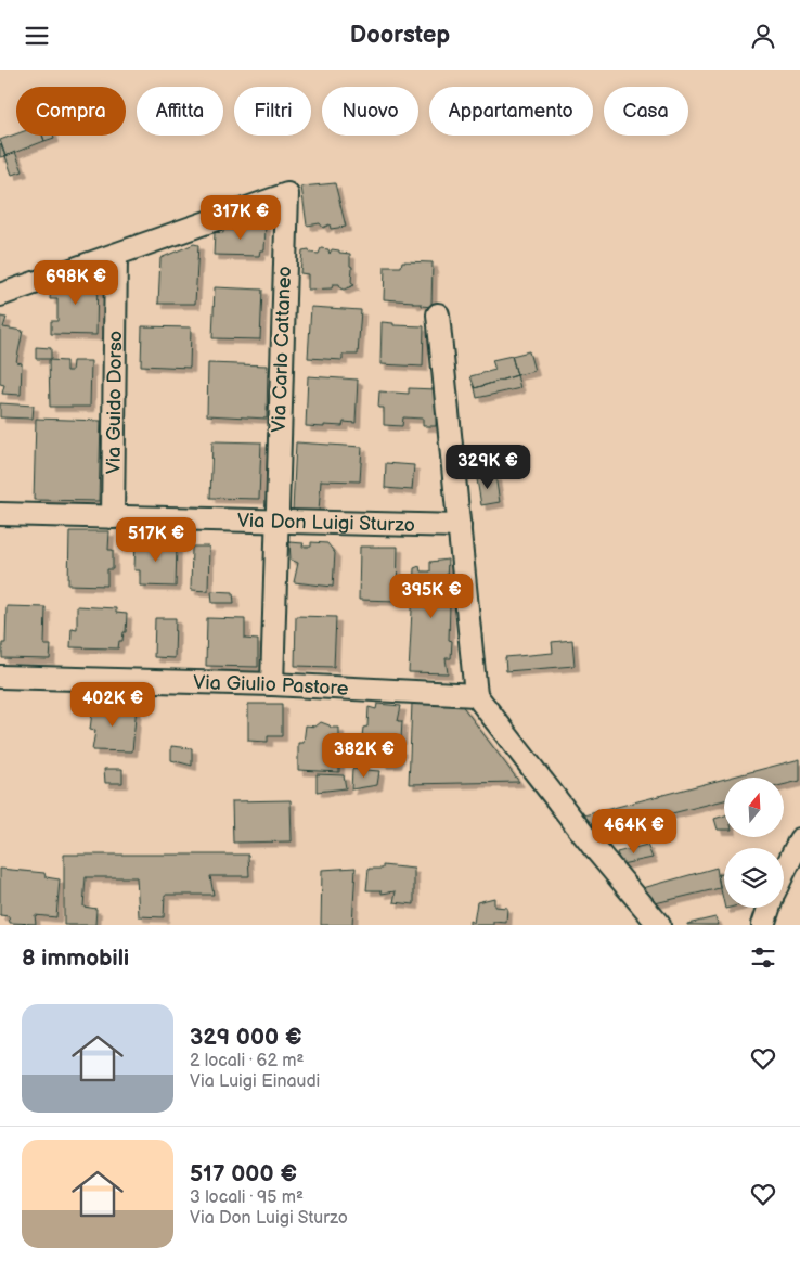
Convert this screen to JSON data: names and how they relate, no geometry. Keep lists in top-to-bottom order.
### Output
{
  "streets": {
    "street": [
      "Via Carlo Cattaneo",
      "Via Guido Dorso",
      "Via Don Luigi Sturzo",
      "Via Giulio Pastore"
    ]
  },
  "crossings": [
    ["Via Carlo Cattaneo", "Via Guido Dorso"],
    ["Via Carlo Cattaneo", "Via Don Luigi Sturzo"],
    ["Via Carlo Cattaneo", "Via Giulio Pastore"],
    ["Via Guido Dorso", "Via Don Luigi Sturzo"]
  ],
  "north": "top",
  "page": {
    "header": "Doorstep",
    "chip": [
      "Compra",
      "Affitta",
      "Filtri",
      "Nuovo",
      "Appartamento",
      "Casa"
    ],
    "price": [
      "317K €",
      "698K €",
      "329K €",
      "517K €",
      "395K €",
      "402K €",
      "382K €",
      "464K €"
    ],
    "heading": "8 immobili",
    "list": [
      {
        "name": "329 000 €",
        "note": "2 locali · 62 m² · Via Luigi Einaudi"
      },
      {
        "name": "517 000 €",
        "note": "3 locali · 95 m² · Via Don Luigi Sturzo"
      }
    ]
  }
}
